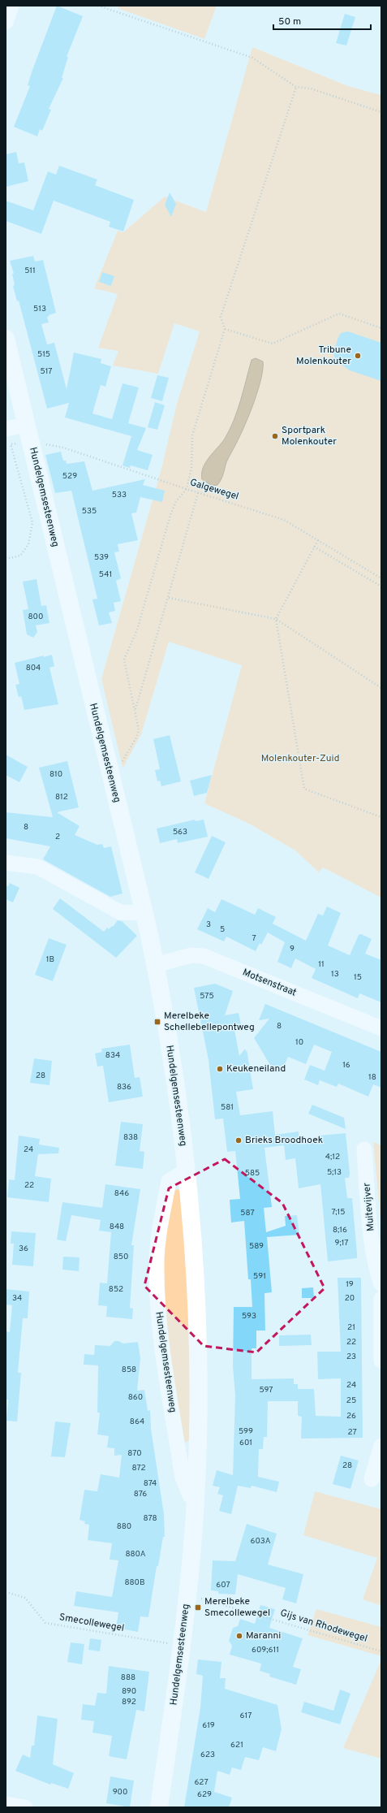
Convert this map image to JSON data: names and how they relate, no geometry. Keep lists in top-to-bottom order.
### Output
{
  "streets": {
    "main road": ["Hundelgemsesteenweg"],
    "street": ["Motsenstraat", "Muitevijver"],
    "path": ["Galgewegel", "Smecollewegel", "Gijs van Rhodewegel"]
  },
  "crossings": [
    ["Galgewegel", "Hundelgemsesteenweg"],
    ["Hundelgemsesteenweg", "Motsenstraat"],
    ["Hundelgemsesteenweg", "Smecollewegel"],
    ["Hundelgemsesteenweg", "Gijs van Rhodewegel"]
  ],
  "parks": ["Molenkouter-Zuid"],
  "places": {
    "other": [
      "Tribune Molenkouter",
      "Sportpark Molenkouter",
      "Keukeneiland",
      "Brieks Broodhoek",
      "Maranni"
    ],
    "transit": ["Merelbeke Schellebellepontweg", "Merelbeke Smecollewegel"]
  },
  "house_numbers": [
    "511",
    "513",
    "515",
    "517",
    "529",
    "533",
    "535",
    "539",
    "541",
    "800",
    "804",
    "810",
    "812",
    "8",
    "563",
    "2",
    "3",
    "5",
    "7",
    "9",
    "1B",
    "11",
    "13",
    "15",
    "575",
    "8",
    "10",
    "834",
    "16",
    "28",
    "18",
    "836",
    "581",
    "838",
    "24",
    "4;12",
    "5;13",
    "585",
    "22",
    "846",
    "7;15",
    "587",
    "848",
    "8;16",
    "9;17",
    "589",
    "36",
    "850",
    "591",
    "19",
    "852",
    "34",
    "20",
    "593",
    "21",
    "22",
    "23",
    "858",
    "24",
    "597",
    "860",
    "25",
    "26",
    "864",
    "599",
    "27",
    "601",
    "870",
    "28",
    "872",
    "874",
    "876",
    "878",
    "880",
    "603A",
    "880A",
    "880B",
    "607",
    "609;611",
    "888",
    "890",
    "892",
    "617",
    "619",
    "621",
    "623",
    "627",
    "900",
    "629"
  ],
  "scale_bar": "50 m"
}
